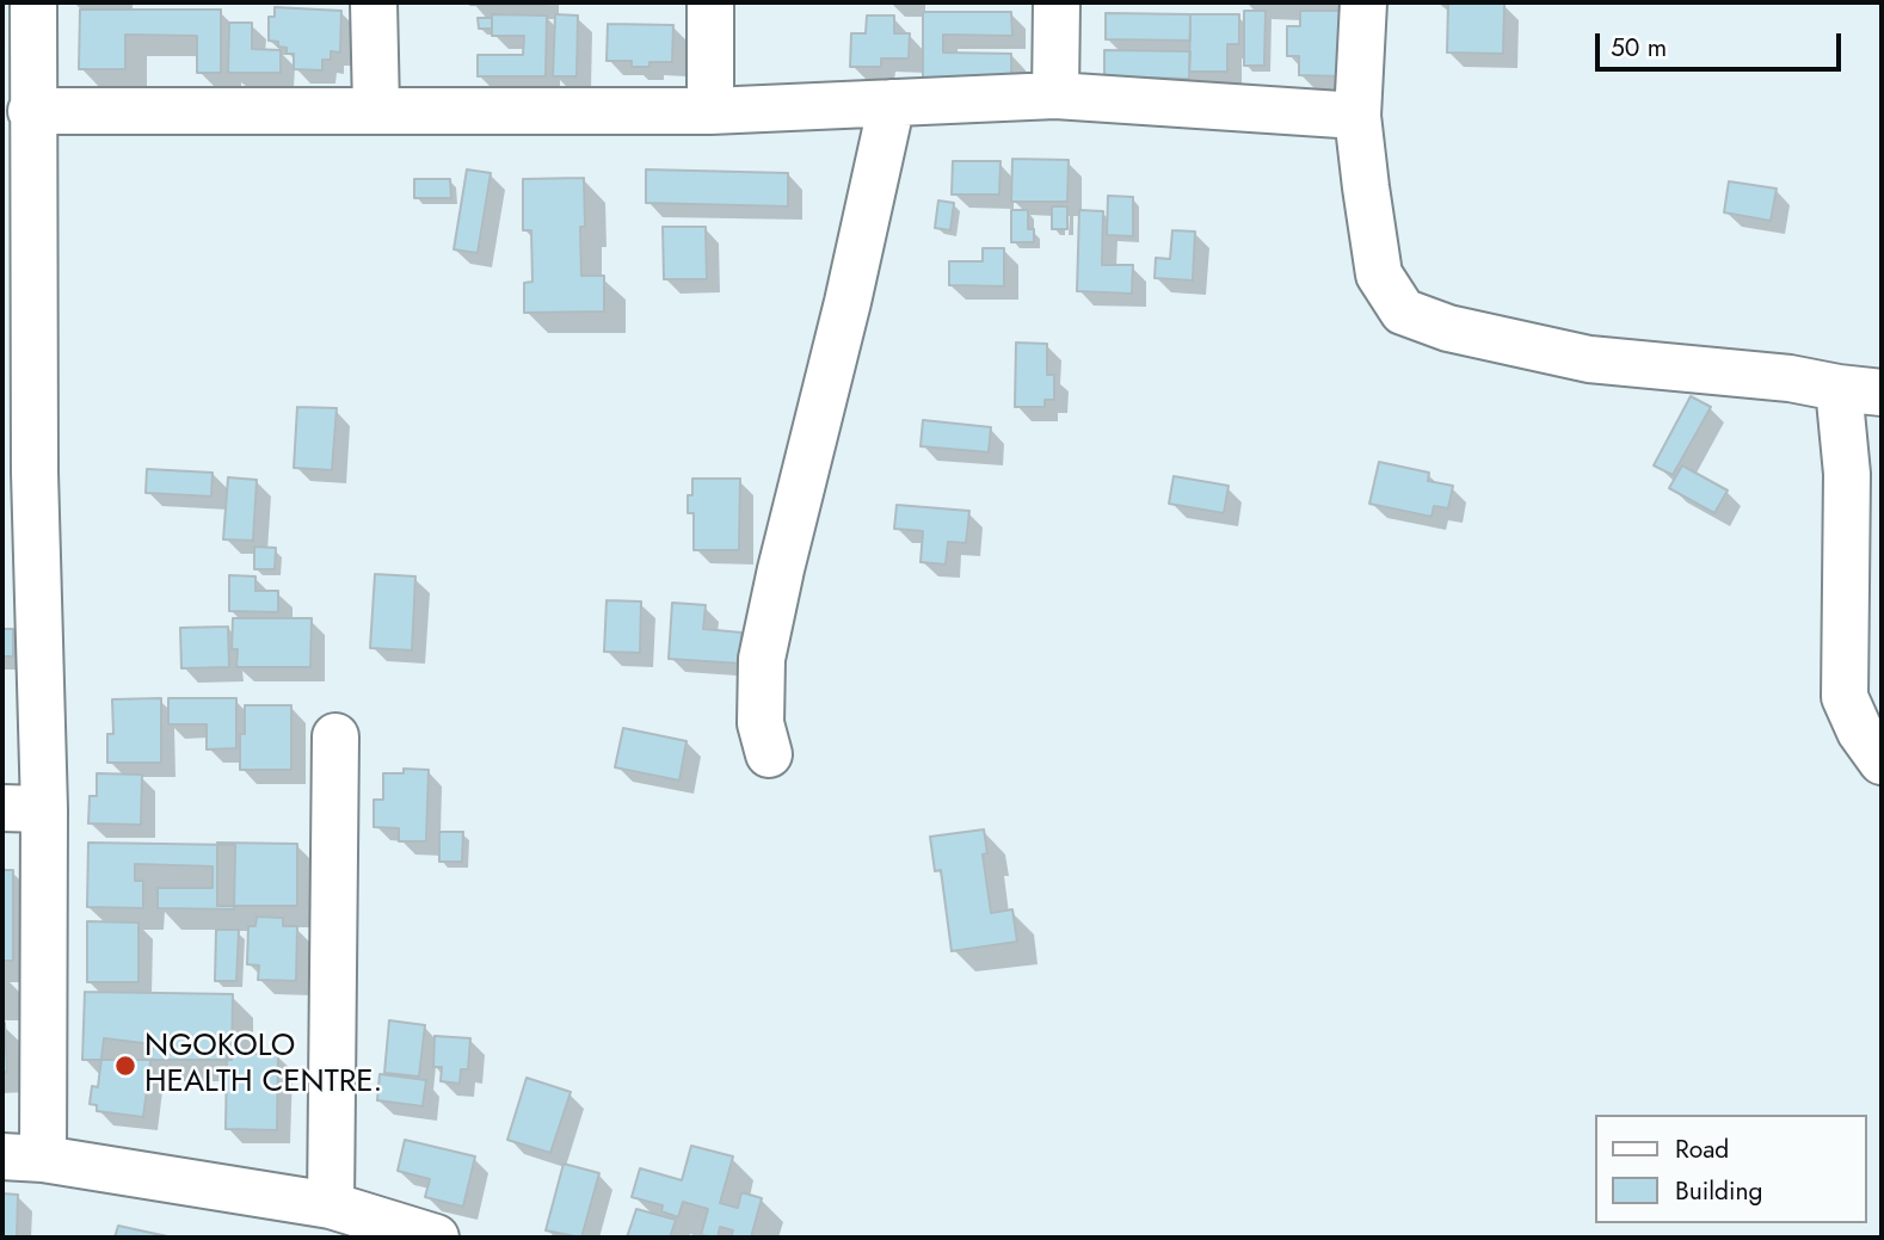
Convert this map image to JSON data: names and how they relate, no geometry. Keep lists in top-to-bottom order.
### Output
{
  "places": ["NGOKOLO HEALTH CENTRE."],
  "legend": ["Road", "Building"],
  "scale_bar": "50 m"
}
